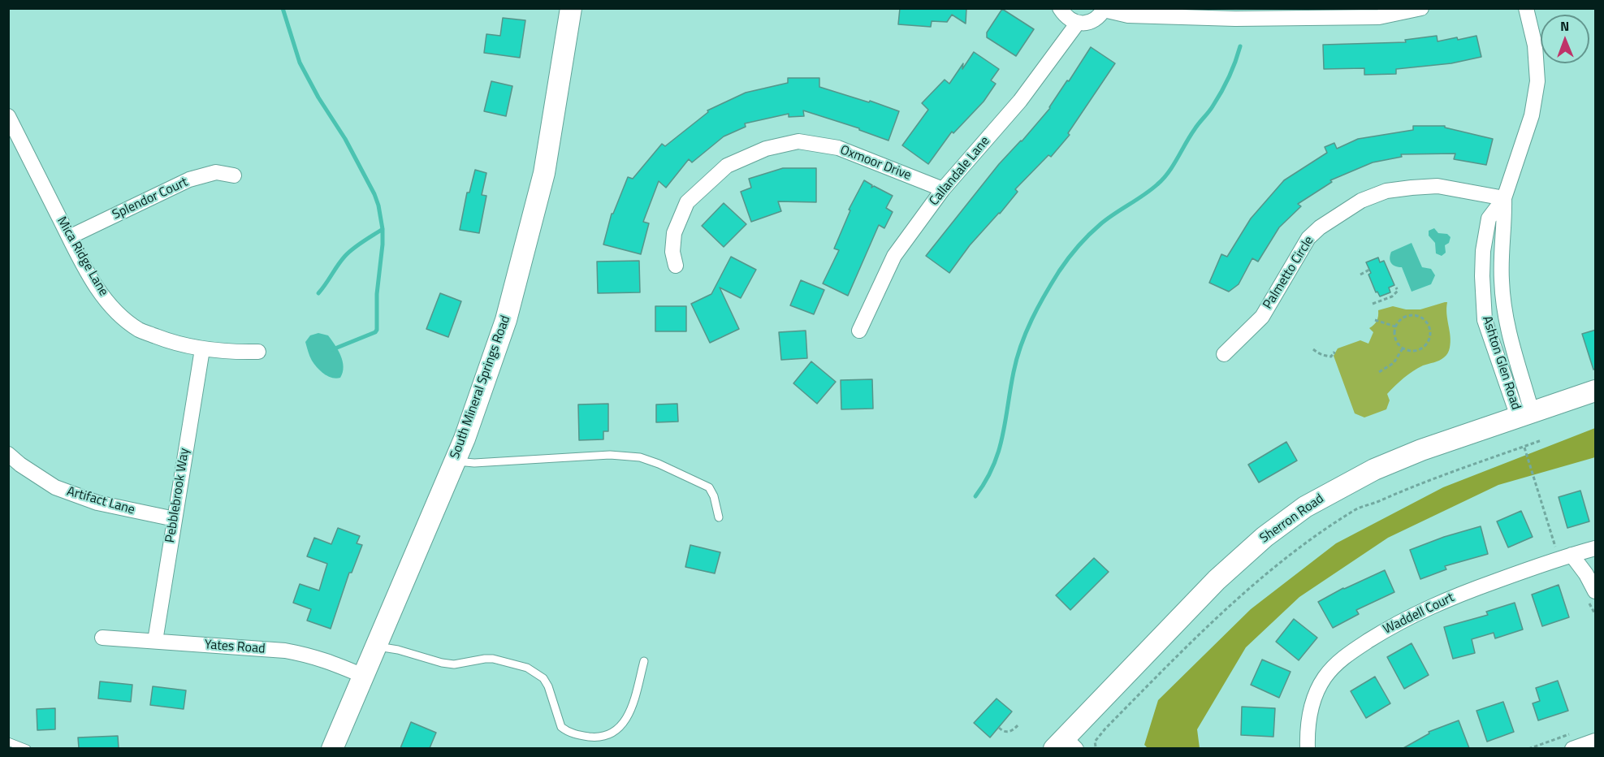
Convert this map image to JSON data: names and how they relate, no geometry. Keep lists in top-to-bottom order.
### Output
{
  "streets": {
    "street": [
      "Oxmoor Drive",
      "Callandale Lane",
      "Splendor Court",
      "Mica Ridge Lane",
      "Palmetto Circle",
      "Ashton Glen Road",
      "South Mineral Springs Road",
      "Pebblebrook Way",
      "Artifact Lane",
      "Sherron Road",
      "Waddell Court",
      "Yates Road"
    ]
  },
  "crossings": [
    ["Oxmoor Drive", "Callandale Lane"],
    ["Splendor Court", "Mica Ridge Lane"],
    ["Mica Ridge Lane", "Pebblebrook Way"],
    ["Palmetto Circle", "Ashton Glen Road"],
    ["Ashton Glen Road", "Sherron Road"],
    ["South Mineral Springs Road", "Yates Road"],
    ["Pebblebrook Way", "Artifact Lane"],
    ["Pebblebrook Way", "Yates Road"]
  ],
  "north": "top"
}
